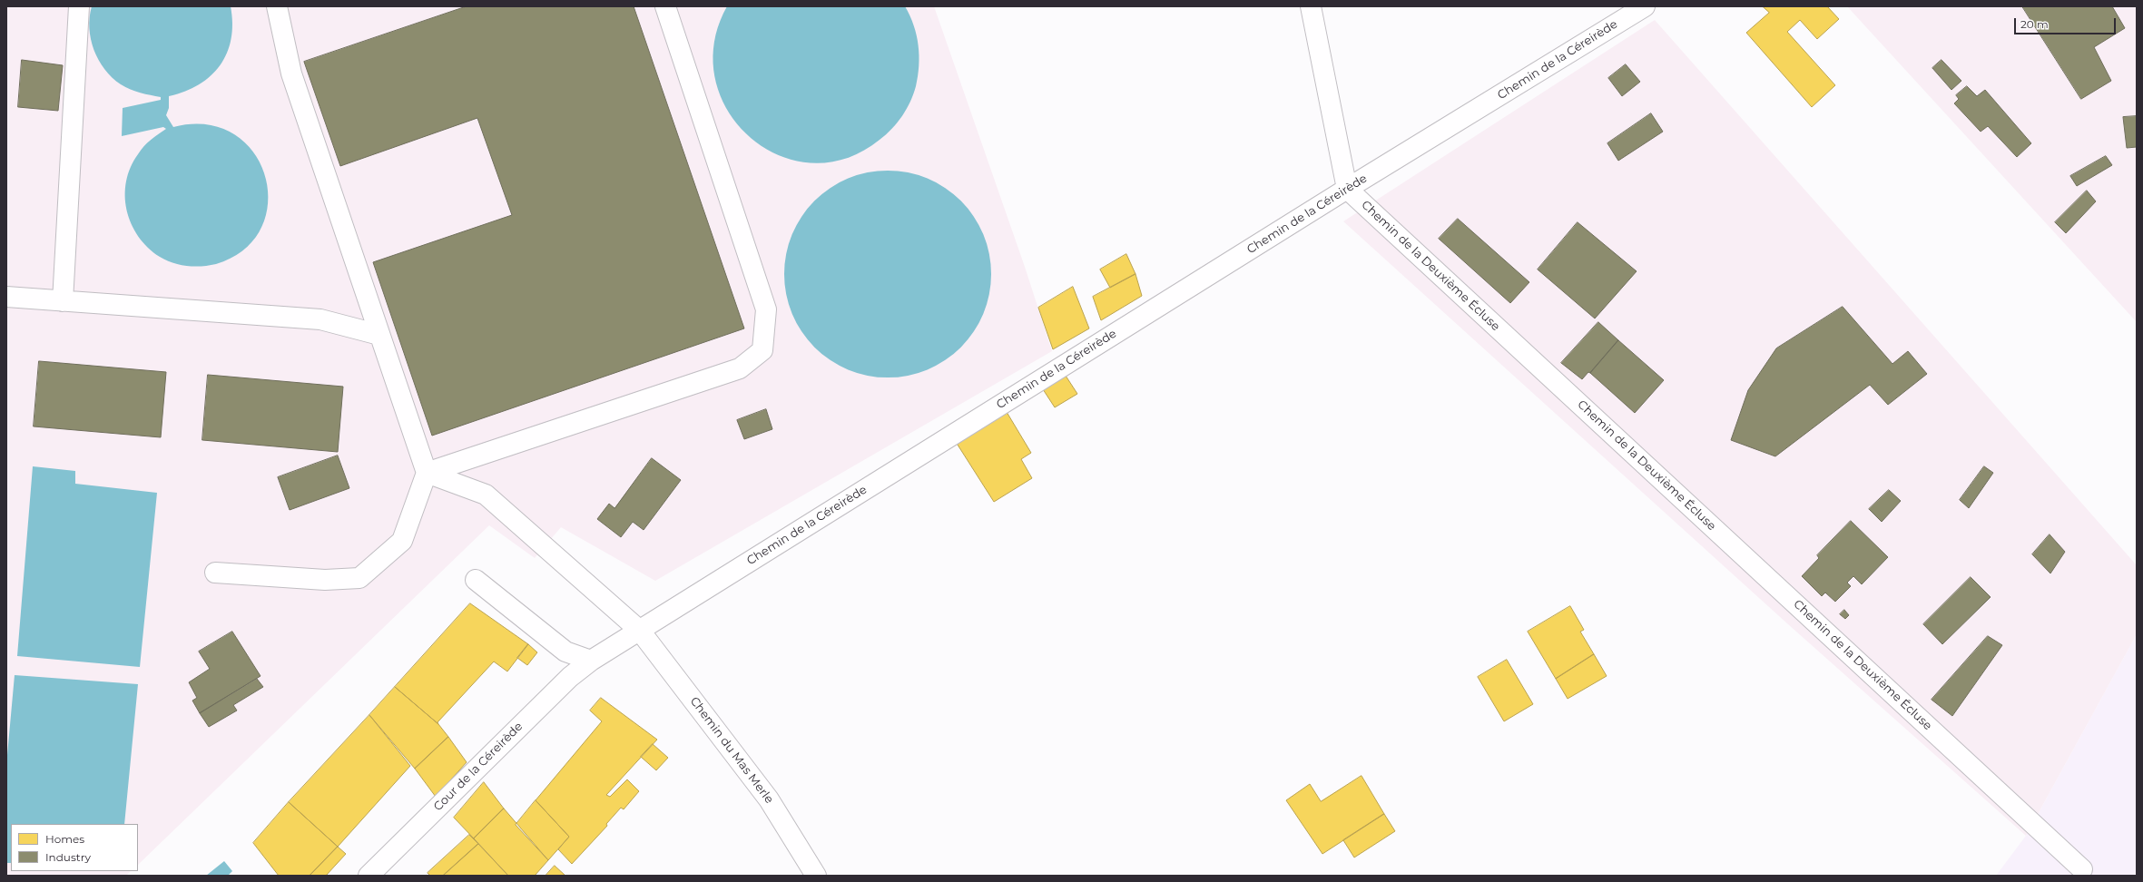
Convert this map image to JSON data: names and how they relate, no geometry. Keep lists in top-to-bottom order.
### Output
{
  "streets": {
    "street": [
      "Chemin de la Céreirède",
      "Chemin de la Deuxième Écluse",
      "Chemin du Mas Merle",
      "Cour de la Céreirède"
    ]
  },
  "crossings": [
    ["Chemin de la Céreirède", "Chemin de la Deuxième Écluse"],
    ["Chemin de la Céreirède", "Chemin du Mas Merle"],
    ["Chemin de la Céreirède", "Cour de la Céreirède"]
  ],
  "legend": ["Homes", "Industry"],
  "scale_bar": "20 m"
}
